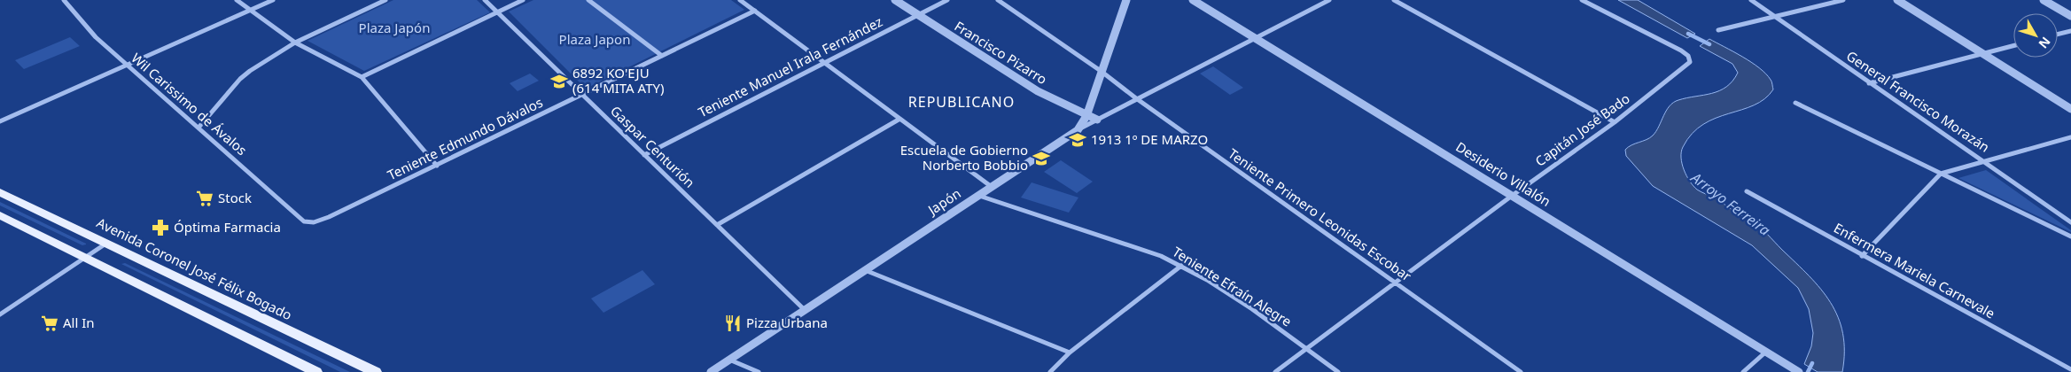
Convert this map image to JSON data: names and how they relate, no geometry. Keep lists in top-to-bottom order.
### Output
{
  "streets": {
    "main road": ["Avenida Coronel José Félix Bogado"],
    "street": [
      "Francisco Pizarro",
      "Teniente Manuel Irala Fernández",
      "General Francisco Morazán",
      "Wil Carissimo de Ávalos",
      "Capitán José Bado",
      "Teniente Edmundo Dávalos",
      "Gaspar Centurión",
      "Desiderio Villalón",
      "Japón",
      "Teniente Primero Leonidas Escobar",
      "Enfermera Mariela Carnevale",
      "Teniente Efraín Alegre"
    ]
  },
  "crossings": [
    ["Francisco Pizarro", "Teniente Manuel Irala Fernández"],
    ["Francisco Pizarro", "Japón"],
    ["Teniente Manuel Irala Fernández", "Gaspar Centurión"],
    ["Wil Carissimo de Ávalos", "Teniente Edmundo Dávalos"],
    ["Capitán José Bado", "Desiderio Villalón"],
    ["Capitán José Bado", "Teniente Primero Leonidas Escobar"],
    ["Capitán José Bado", "Teniente Efraín Alegre"],
    ["Teniente Edmundo Dávalos", "Gaspar Centurión"],
    ["Gaspar Centurión", "Japón"],
    ["Japón", "Teniente Primero Leonidas Escobar"],
    ["Japón", "Teniente Efraín Alegre"]
  ],
  "districts": ["REPUBLICANO"],
  "water": ["Arroyo Ferreira"],
  "parks": ["Plaza Japón", "Plaza Japon"],
  "places": {
    "school or university": ["6892 KO'EJU (614 MITA ATY)", "1913 1º DE MARZO", "Escuela de Gobierno Norberto Bobbio"],
    "supermarket": ["Stock", "All In"],
    "pharmacy": ["Óptima Farmacia"],
    "restaurant": ["Pizza Urbana"]
  },
  "north": "bottom right"
}
